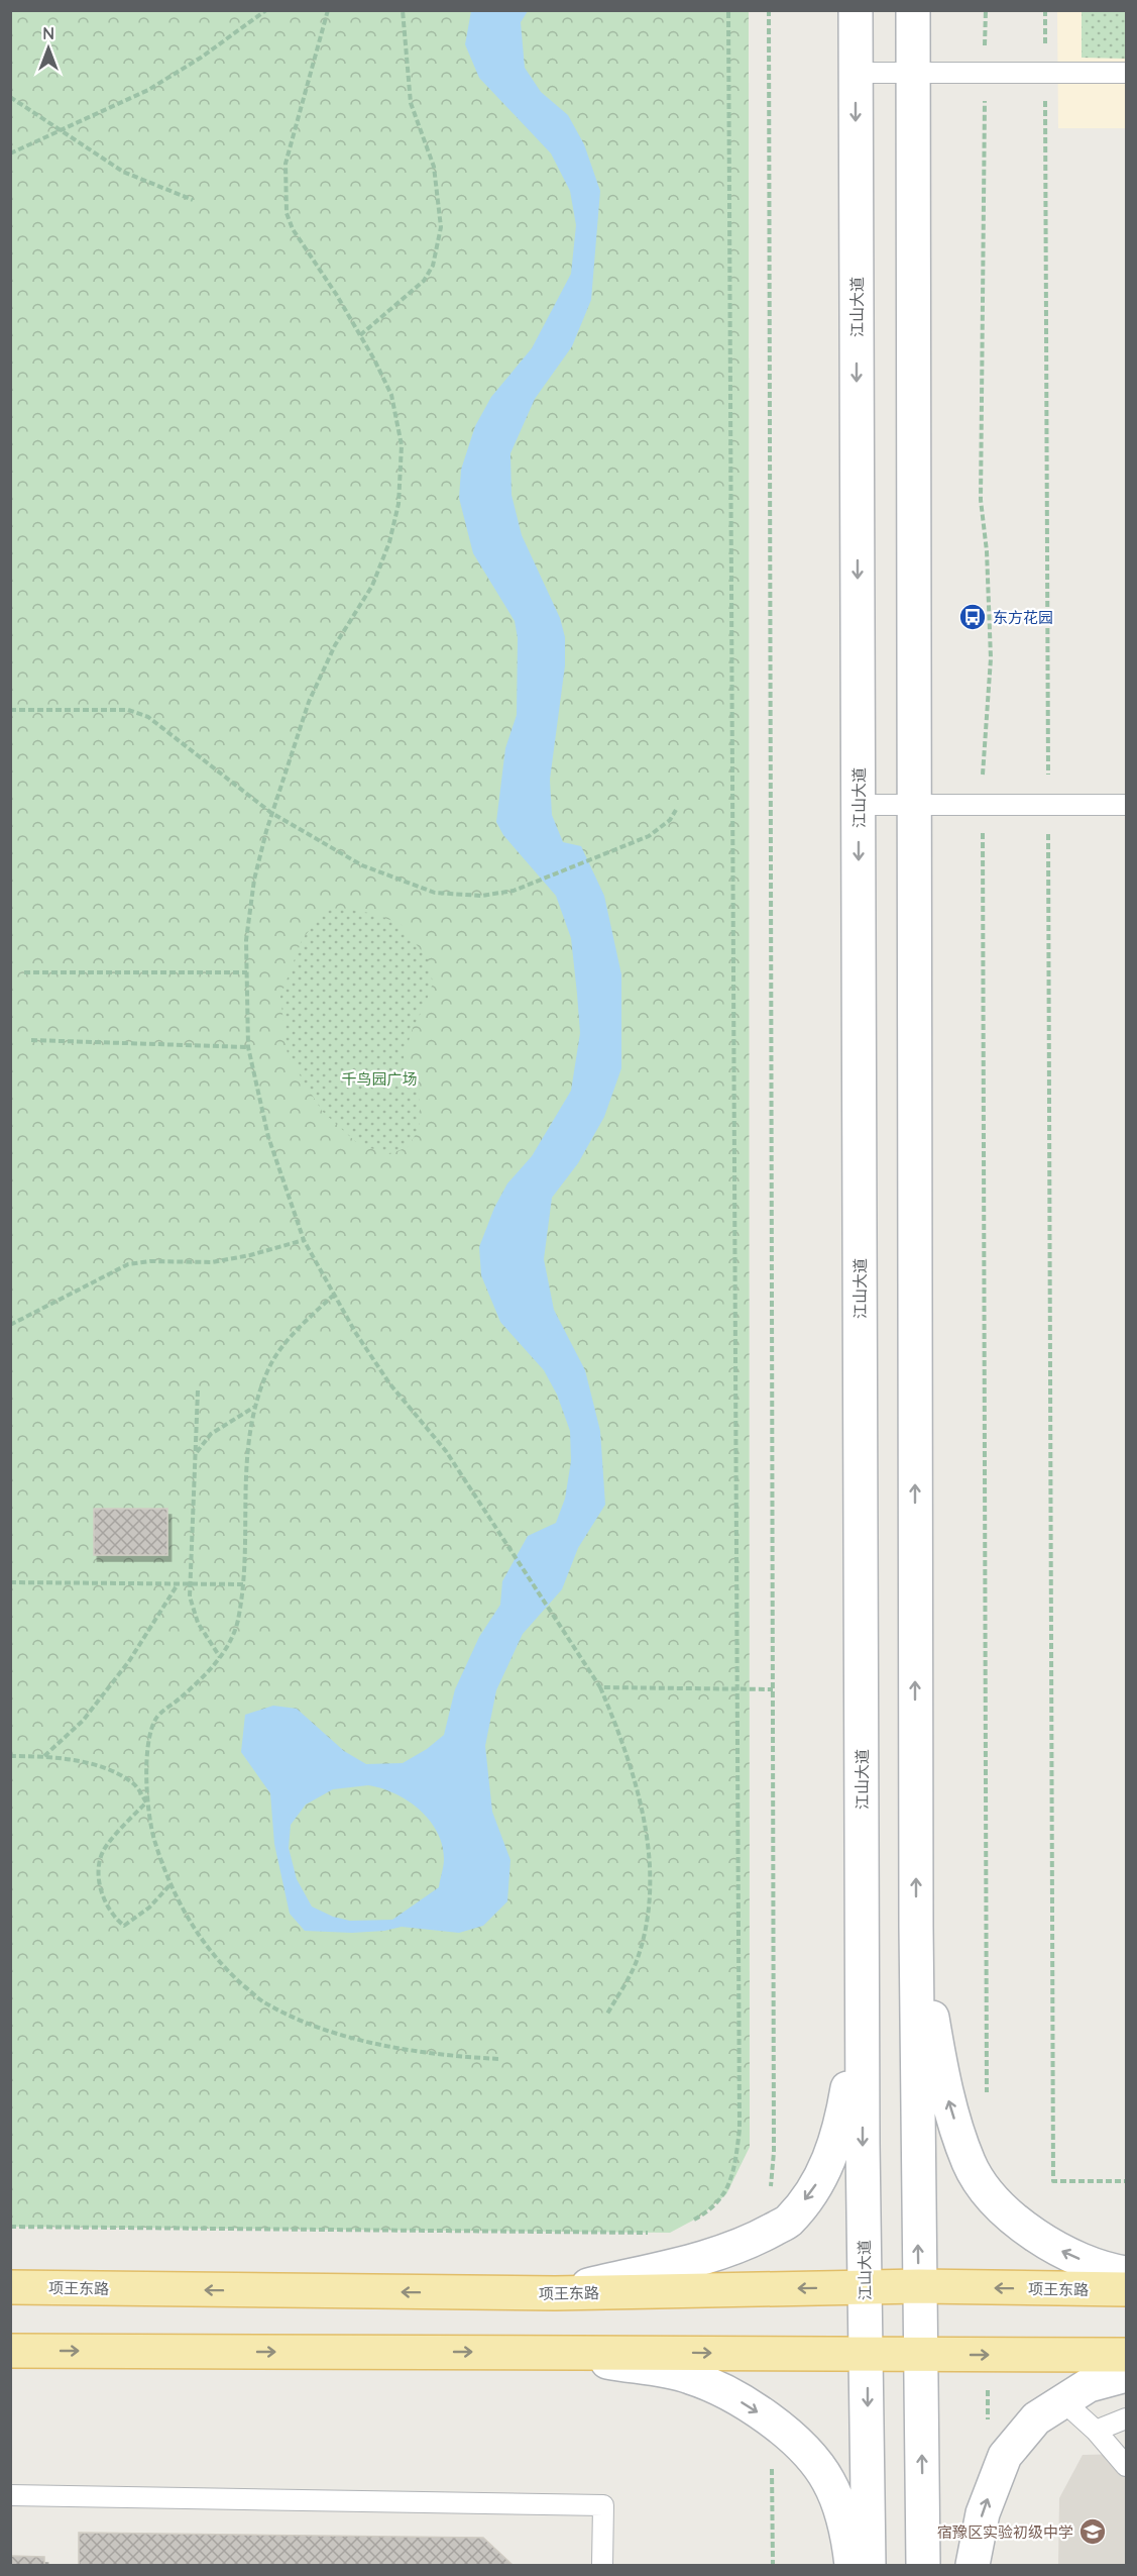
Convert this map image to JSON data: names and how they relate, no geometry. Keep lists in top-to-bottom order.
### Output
{
  "streets": {
    "main road": ["江山大道", "项王东路"]
  },
  "crossings": [
    ["江山大道", "项王东路"]
  ],
  "parks": ["千鸟园广场"],
  "places": {
    "bus stop": ["东方花园"],
    "school or university": ["宿豫区实验初级中学"]
  },
  "north": "top"
}
